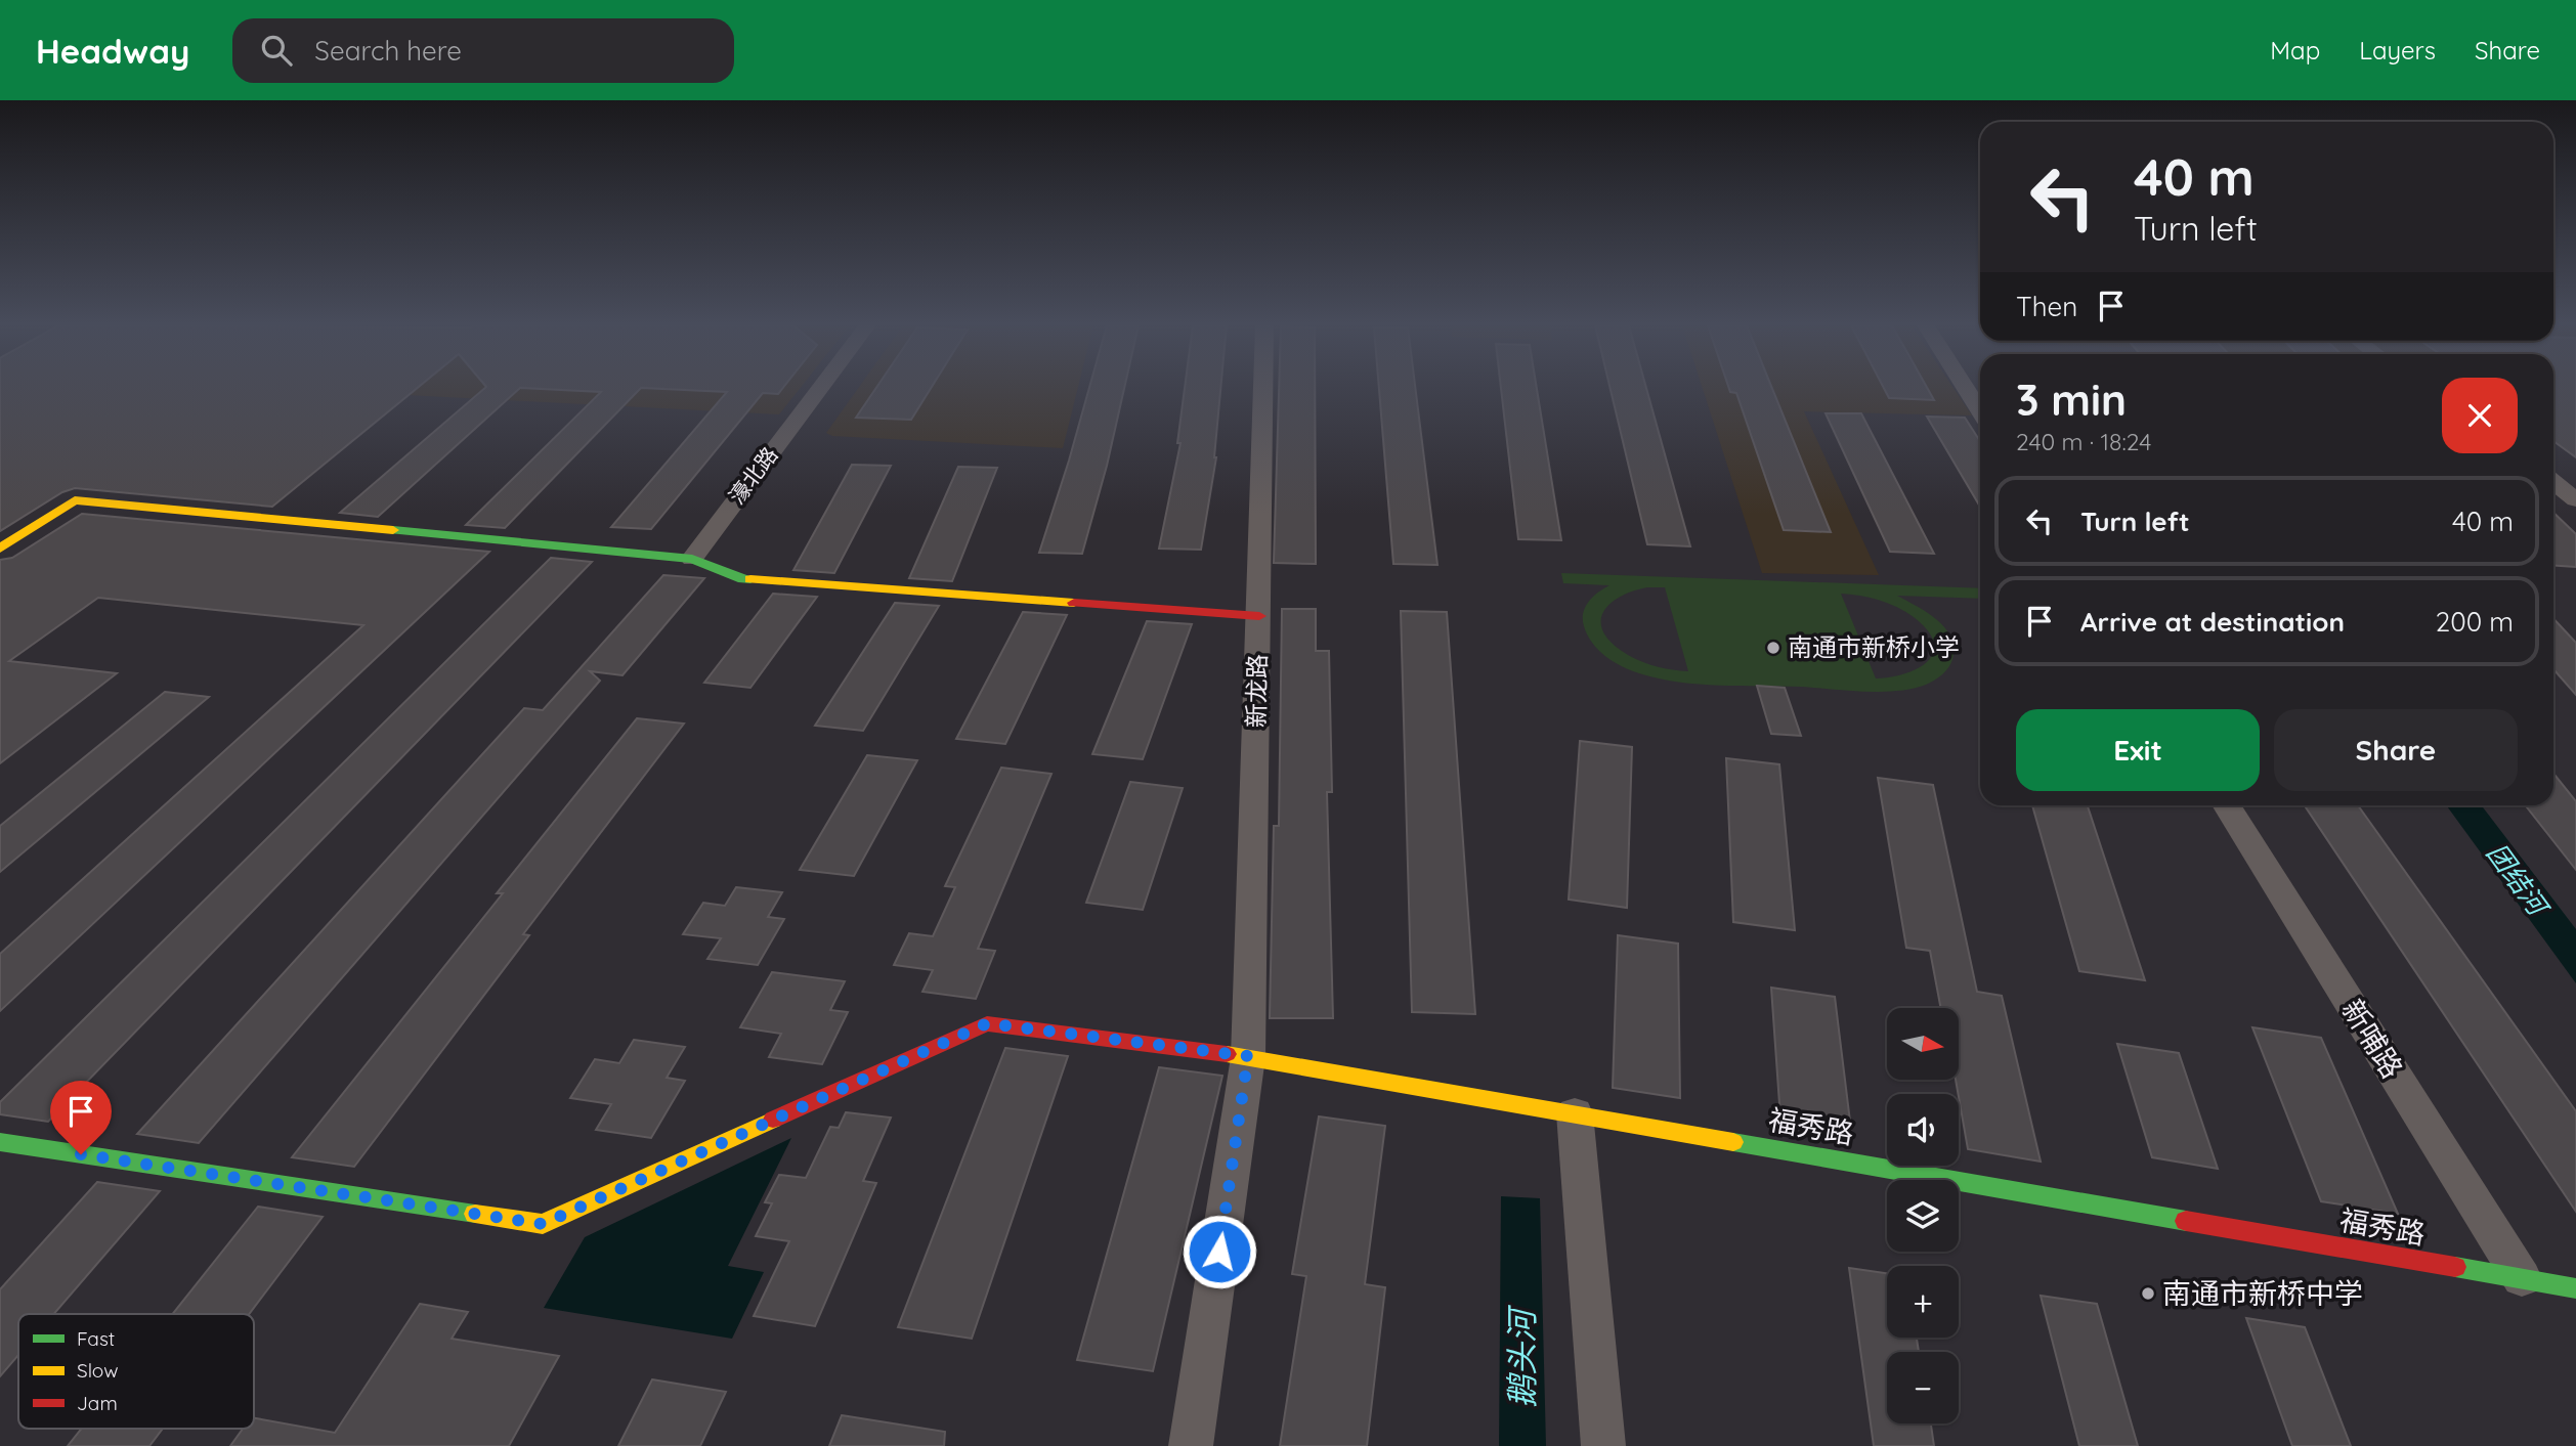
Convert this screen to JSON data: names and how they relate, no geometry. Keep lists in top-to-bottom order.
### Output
{
  "streets": {
    "street": [
      "濠北路",
      "新龙路",
      "新哺路",
      "福秀路"
    ]
  },
  "crossings": [
    ["新龙路", "福秀路"],
    ["新哺路", "福秀路"]
  ],
  "water": ["团结河", "鹅头河"],
  "places": ["南通市新桥小学", "南通市新桥中学"],
  "legend": ["Fast", "Slow", "Jam"],
  "north": "right",
  "page": {
    "header": "Headway",
    "search": "Search here",
    "nav": ["Map", "Layers", "Share"],
    "turn": ["40 m", "Turn left"],
    "then": "Then",
    "heading": ["3 min", "240 m · 18:24"],
    "list": [
      {
        "name": "Turn left",
        "value": "40 m"
      },
      {
        "name": "Arrive at destination",
        "value": "200 m"
      }
    ],
    "buttons": ["Exit", "Share"],
    "map_buttons": ["+", "−"]
  }
}
